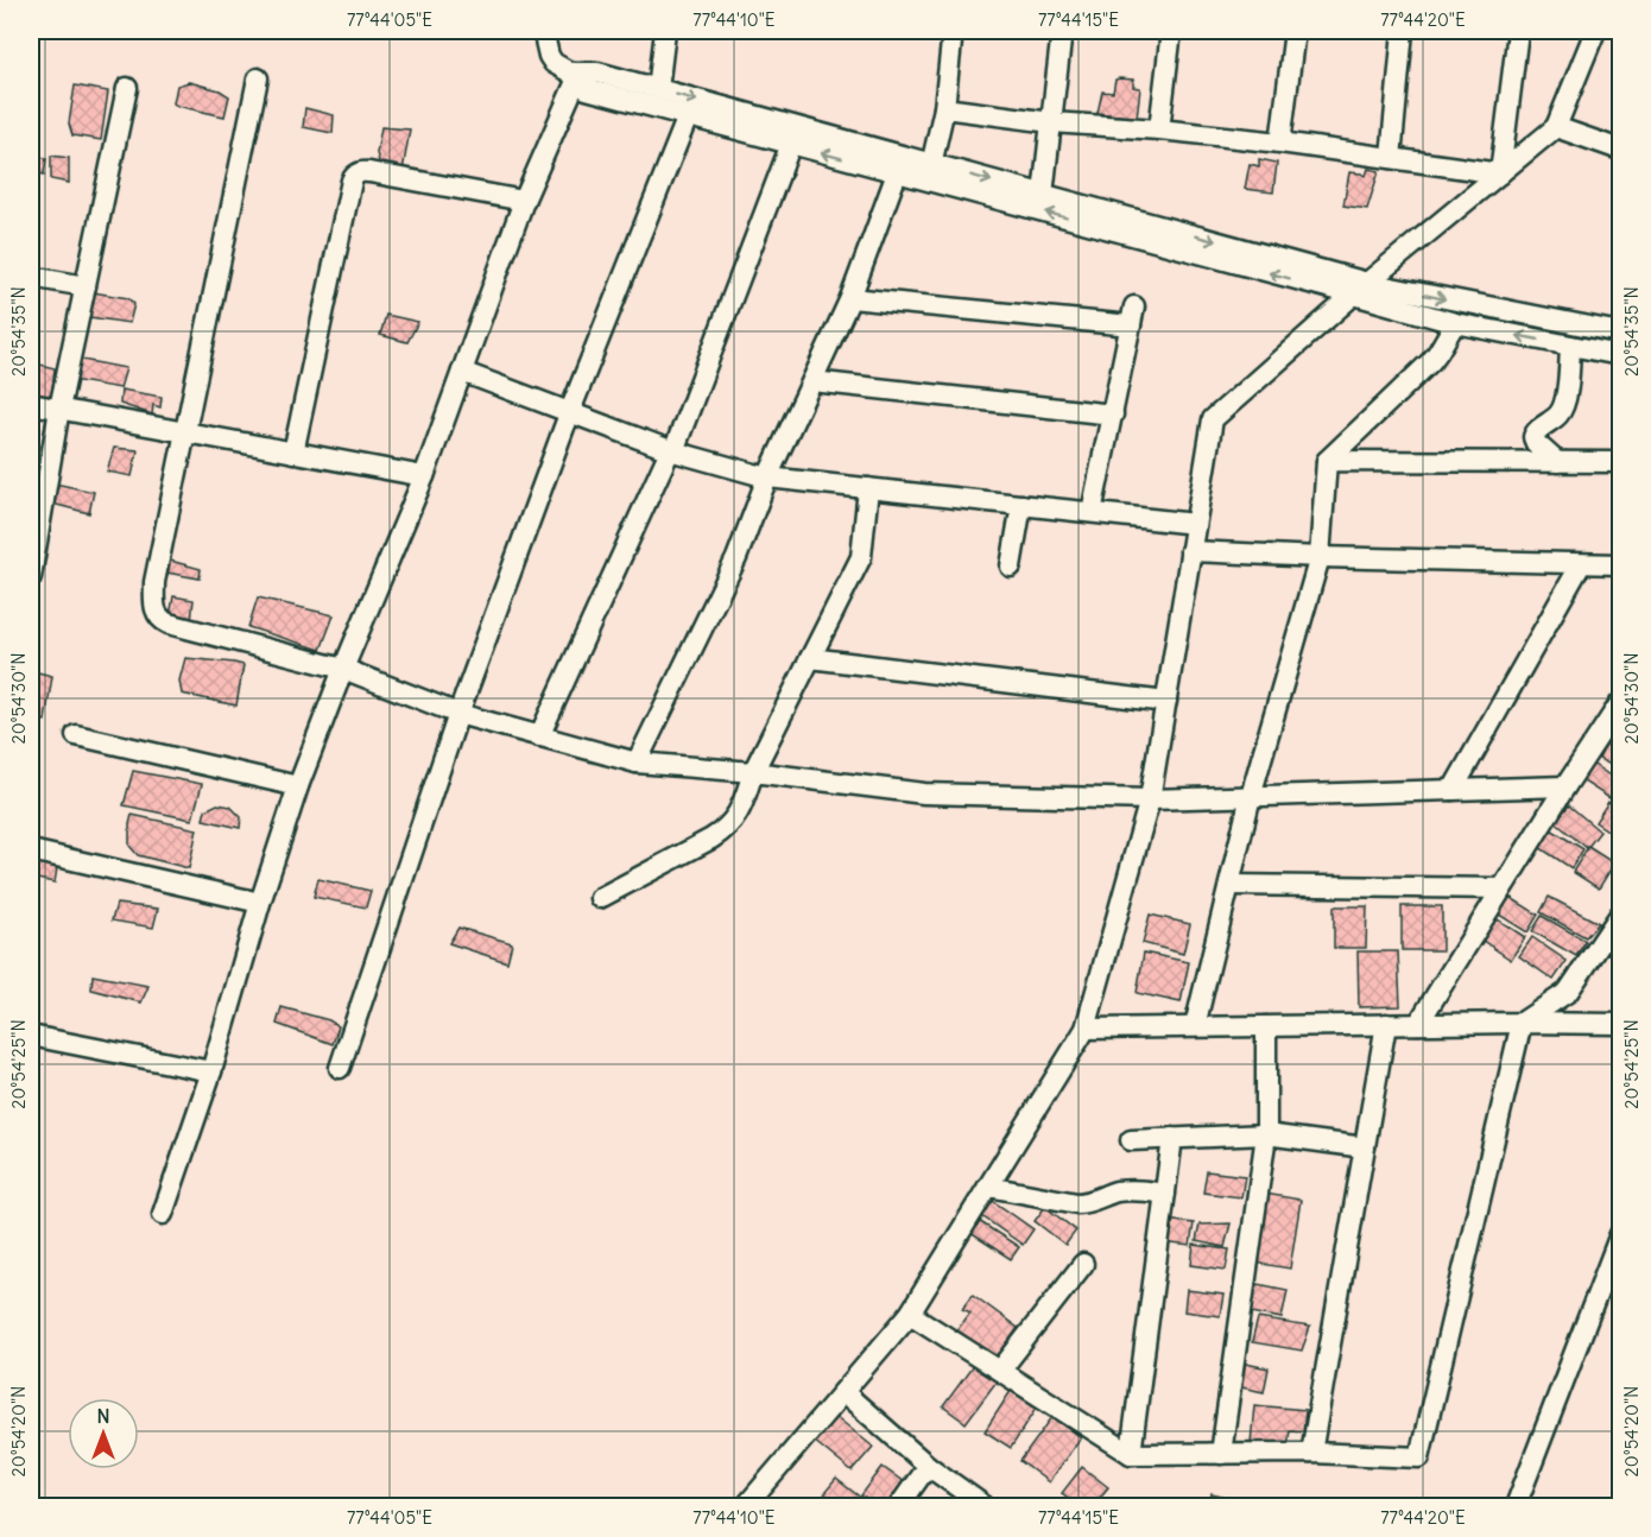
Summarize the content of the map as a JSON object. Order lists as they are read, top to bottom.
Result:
{
  "north": "top",
  "coordinates": [
    "77°44'05\"E",
    "77°44'10\"E",
    "77°44'15\"E",
    "77°44'20\"E",
    "20°54'35\"N",
    "20°54'30\"N",
    "20°54'25\"N",
    "20°54'20\"N"
  ]
}
